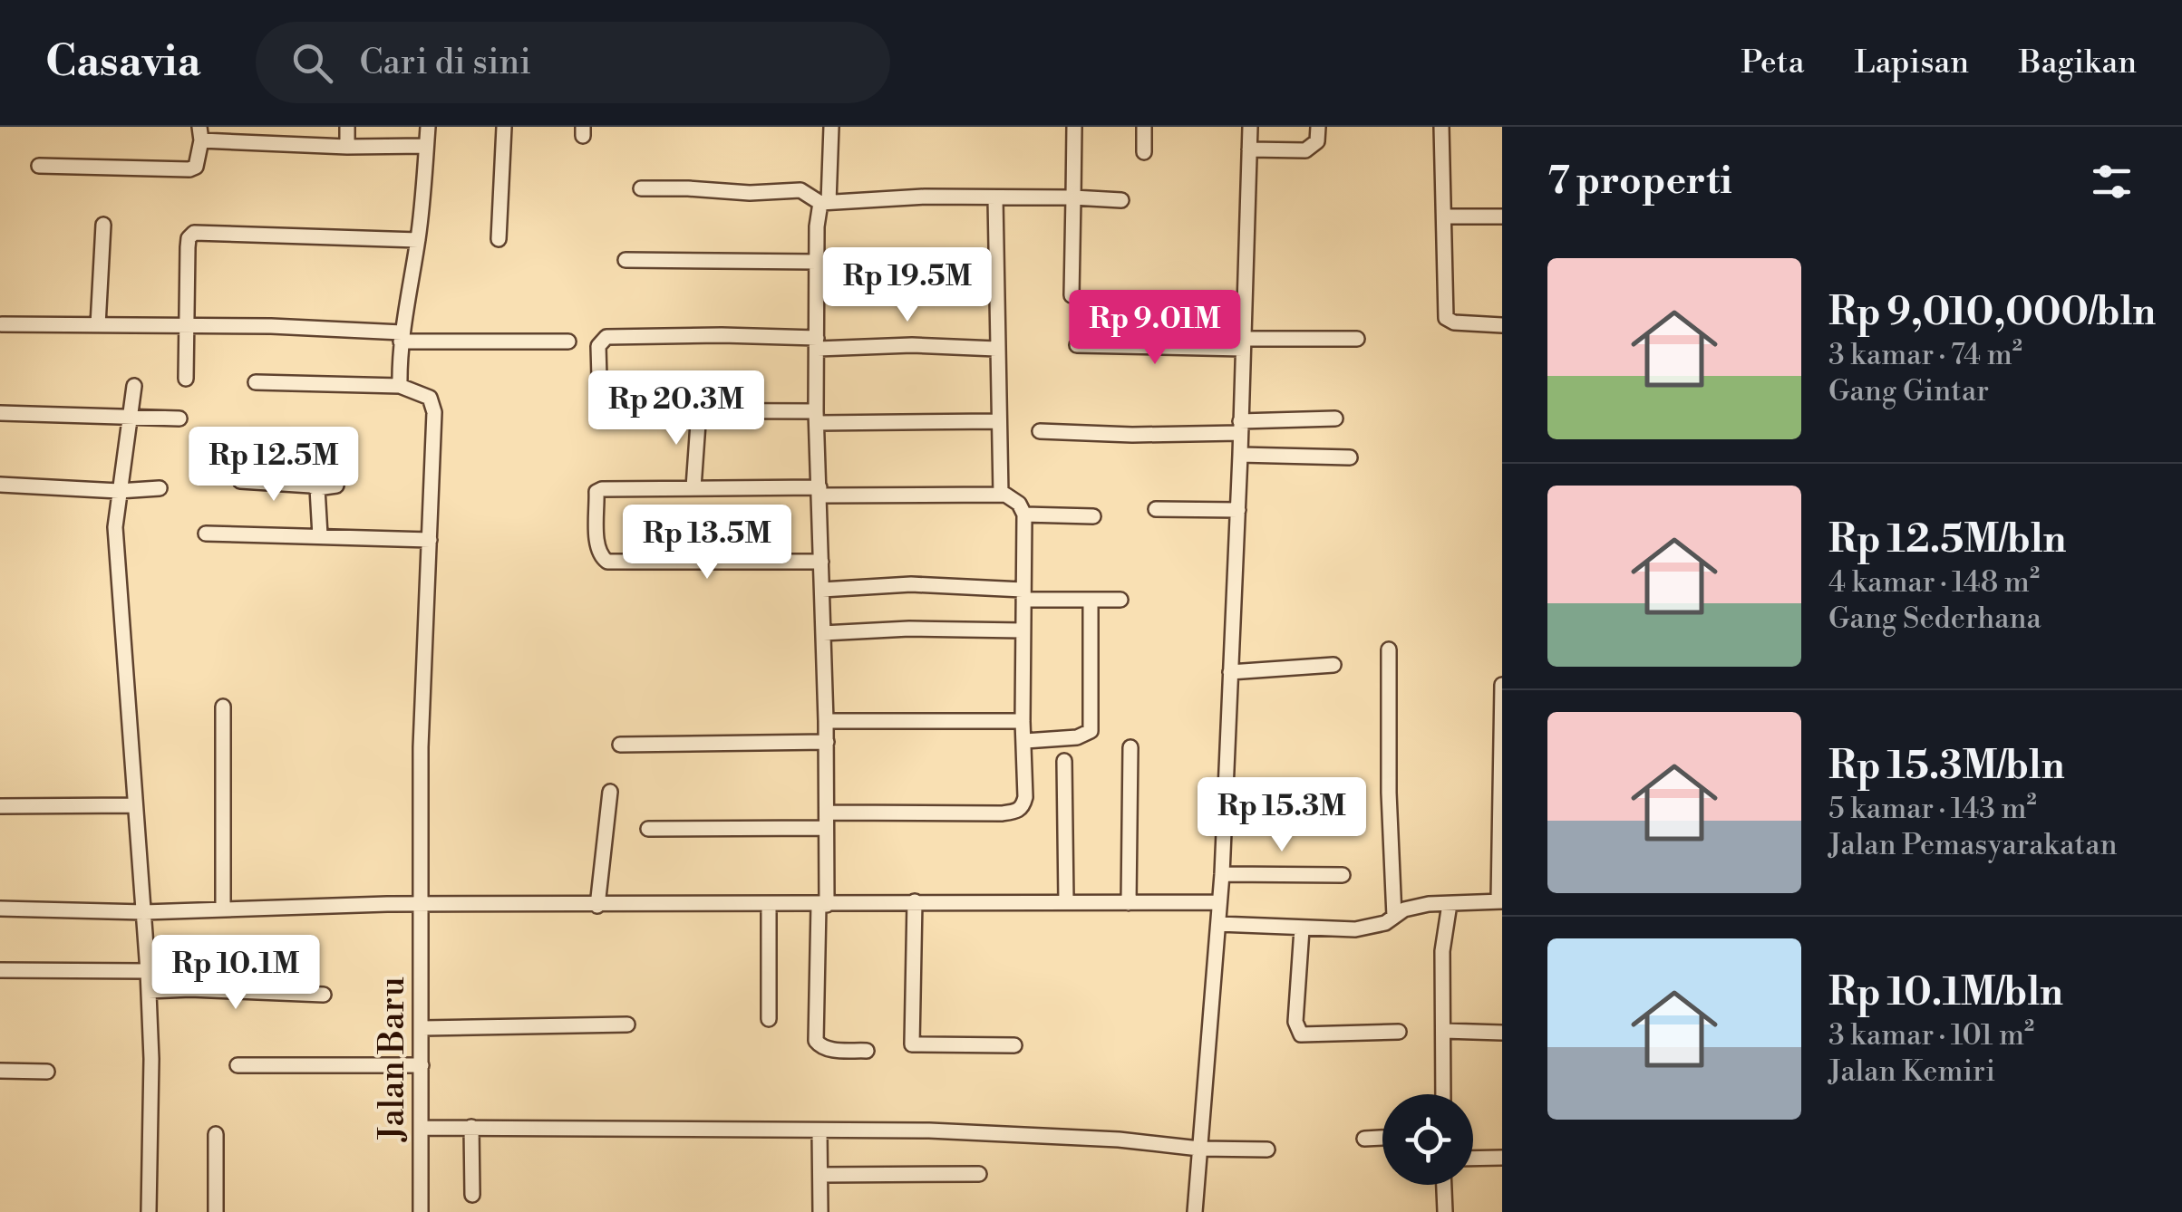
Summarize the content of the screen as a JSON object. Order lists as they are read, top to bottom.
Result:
{
  "streets": {
    "street": ["Jalan Baru"]
  },
  "page": {
    "header": "Casavia",
    "search": "Cari di sini",
    "nav": ["Peta", "Lapisan", "Bagikan"],
    "heading": "7 properti",
    "list": [
      {
        "name": "Rp 9,010,000/bln",
        "note": "3 kamar · 74 m² · Gang Gintar"
      },
      {
        "name": "Rp 12.5M/bln",
        "note": "4 kamar · 148 m² · Gang Sederhana"
      },
      {
        "name": "Rp 15.3M/bln",
        "note": "5 kamar · 143 m² · Jalan Pemasyarakatan"
      },
      {
        "name": "Rp 10.1M/bln",
        "note": "3 kamar · 101 m² · Jalan Kemiri"
      }
    ],
    "price": [
      "Rp 19.5M",
      "Rp 9.01M",
      "Rp 20.3M",
      "Rp 12.5M",
      "Rp 13.5M",
      "Rp 15.3M",
      "Rp 10.1M"
    ]
  }
}
